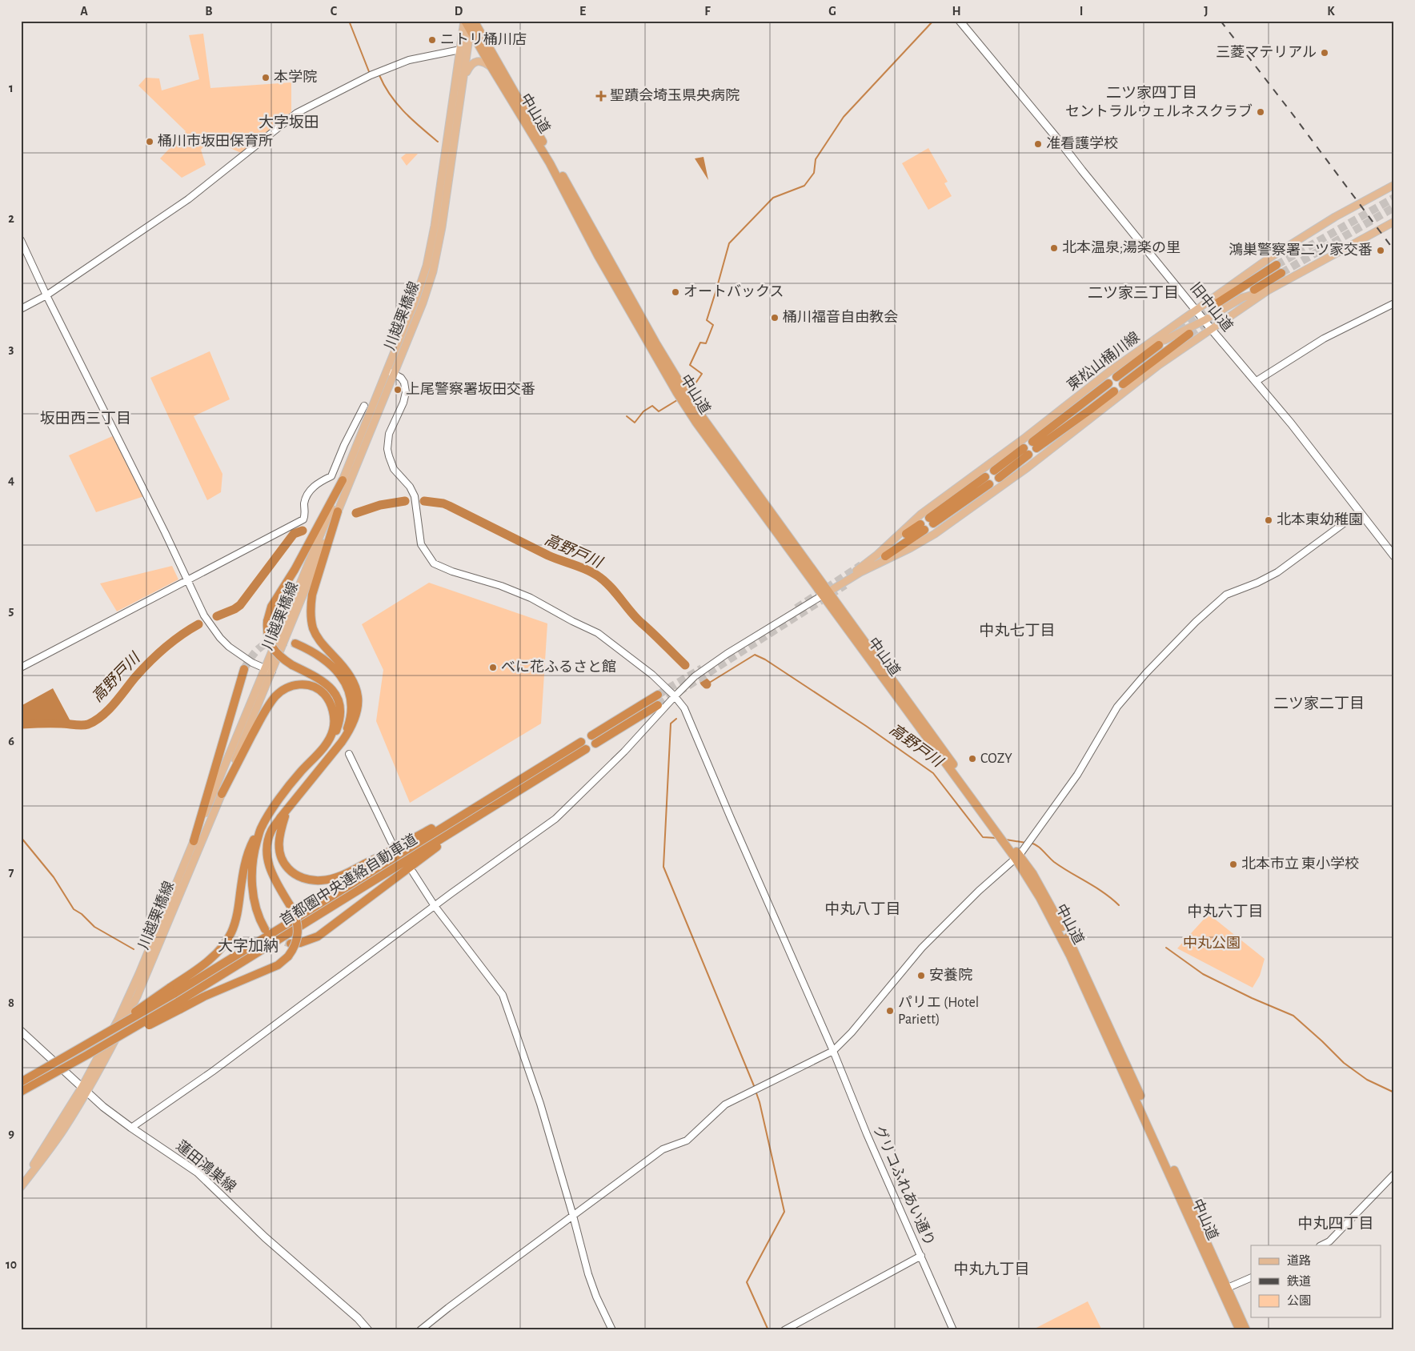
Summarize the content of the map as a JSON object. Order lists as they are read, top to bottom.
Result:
{
  "streets": {
    "highway": ["中山道", "首都圏中央連絡自動車道"],
    "main road": [
      "旧中山道",
      "川越栗橋線",
      "東松山桶川線",
      "蓮田鴻巣線"
    ],
    "street": ["グリコふれあい通り"]
  },
  "crossings": [
    ["中山道", "川越栗橋線"],
    ["中山道", "東松山桶川線"],
    ["旧中山道", "東松山桶川線"],
    ["川越栗橋線", "蓮田鴻巣線"],
    ["川越栗橋線", "グリコふれあい通り"]
  ],
  "districts": [
    "二ツ家四丁目",
    "大字坂田",
    "二ツ家三丁目",
    "坂田西三丁目",
    "中丸七丁目",
    "二ツ家二丁目",
    "中丸八丁目",
    "中丸六丁目",
    "大字加納",
    "中丸四丁目",
    "中丸九丁目"
  ],
  "water": ["高野戸川"],
  "parks": ["中丸公園"],
  "places": {
    "other": [
      "ニトリ桶川店",
      "三菱マテリアル",
      "本学院",
      "セントラルウェルネスクラブ",
      "桶川市坂田保育所",
      "准看護学校",
      "北本温泉;湯楽の里",
      "鴻巣警察署二ツ家交番",
      "オートバックス",
      "桶川福音自由教会",
      "上尾警察署坂田交番",
      "北本東幼稚園",
      "べに花ふるさと館",
      "COZY",
      "北本市立 東小学校",
      "安養院",
      "パリエ (Hotel Pariett)"
    ],
    "health": ["聖蹟会埼玉県央病院"]
  },
  "legend": ["道路", "鉄道", "公園"],
  "grid": {
    "columns": [
      "A",
      "B",
      "C",
      "D",
      "E",
      "F",
      "G",
      "H",
      "I",
      "J",
      "K"
    ],
    "rows": [
      "1",
      "2",
      "3",
      "4",
      "5",
      "6",
      "7",
      "8",
      "9",
      "10"
    ]
  }
}
